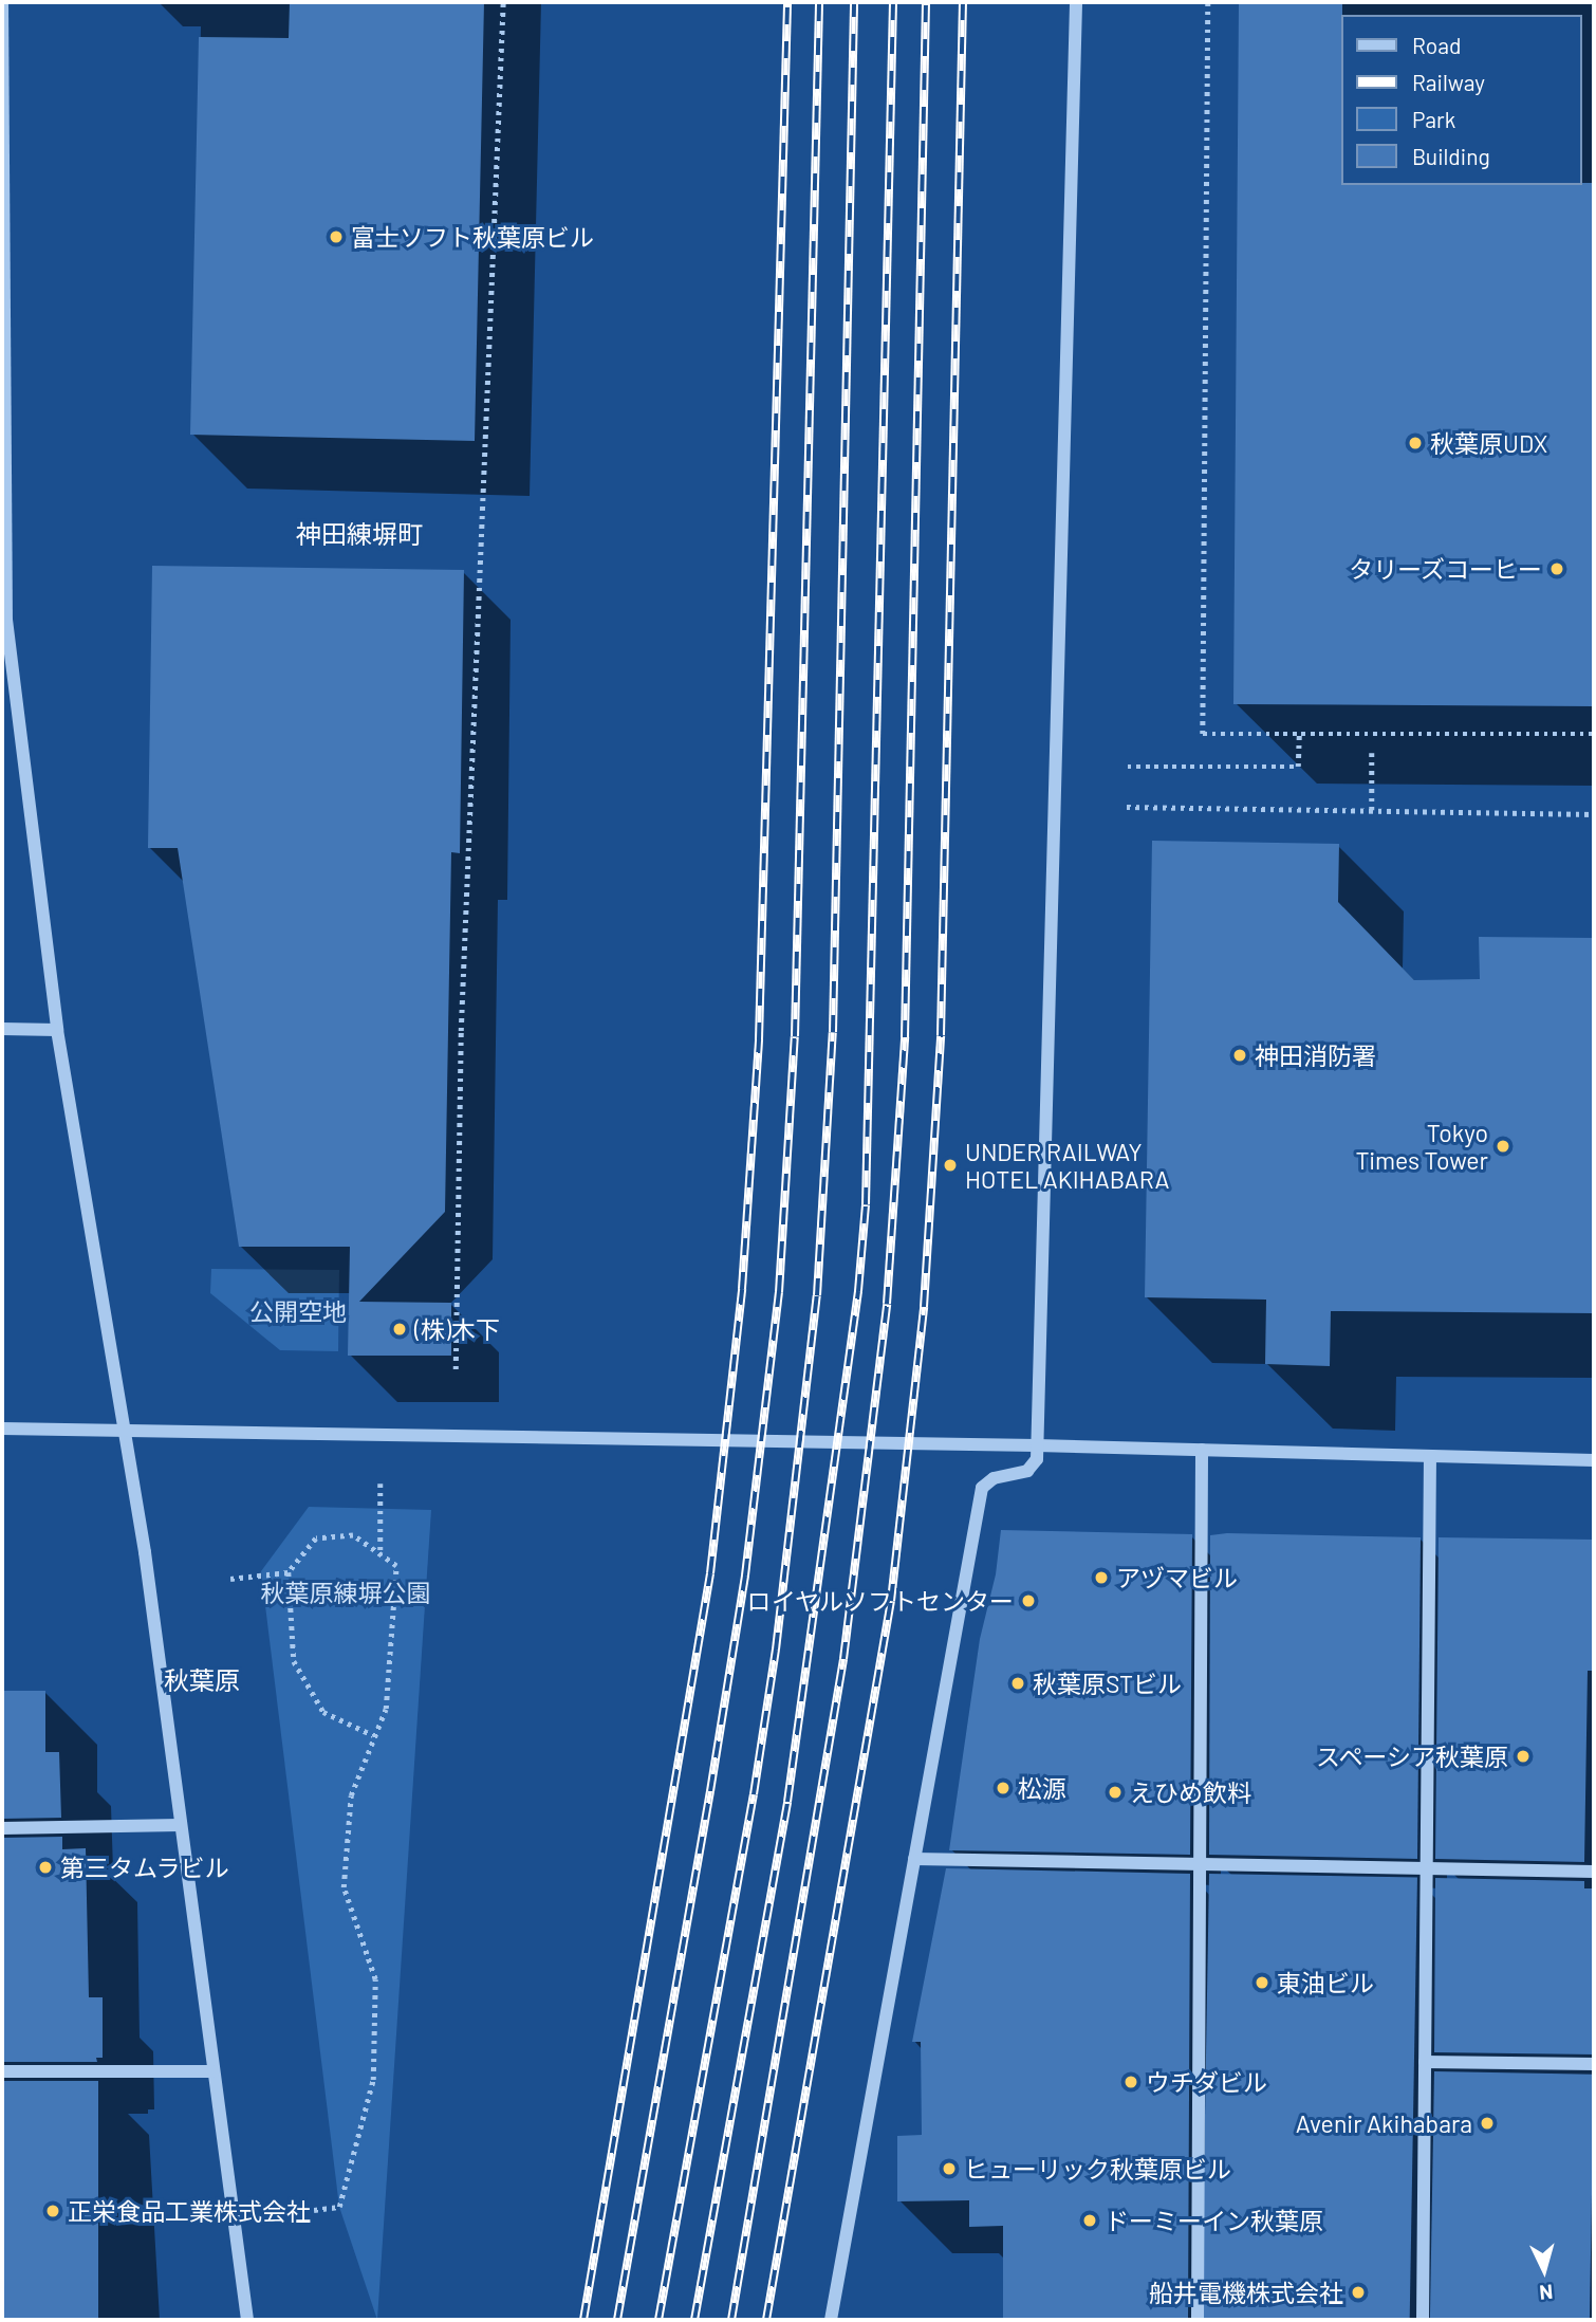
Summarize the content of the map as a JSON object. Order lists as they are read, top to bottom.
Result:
{
  "districts": ["神田練塀町", "秋葉原"],
  "parks": ["公開空地", "秋葉原練塀公園"],
  "places": [
    "富士ソフト秋葉原ビル",
    "秋葉原UDX",
    "タリーズコーヒー",
    "神田消防署",
    "Tokyo Times Tower",
    "UNDER RAILWAY HOTEL AKIHABARA",
    "(株)木下",
    "アヅマビル",
    "ロイヤルソフトセンター",
    "秋葉原STビル",
    "スペーシア秋葉原",
    "松源",
    "えひめ飲料",
    "第三タムラビル",
    "東油ビル",
    "ウチダビル",
    "Avenir Akihabara",
    "ヒューリック秋葉原ビル",
    "正栄食品工業株式会社",
    "ドーミーイン秋葉原",
    "船井電機株式会社"
  ],
  "legend": [
    "Road",
    "Railway",
    "Park",
    "Building"
  ],
  "north": "bottom"
}
